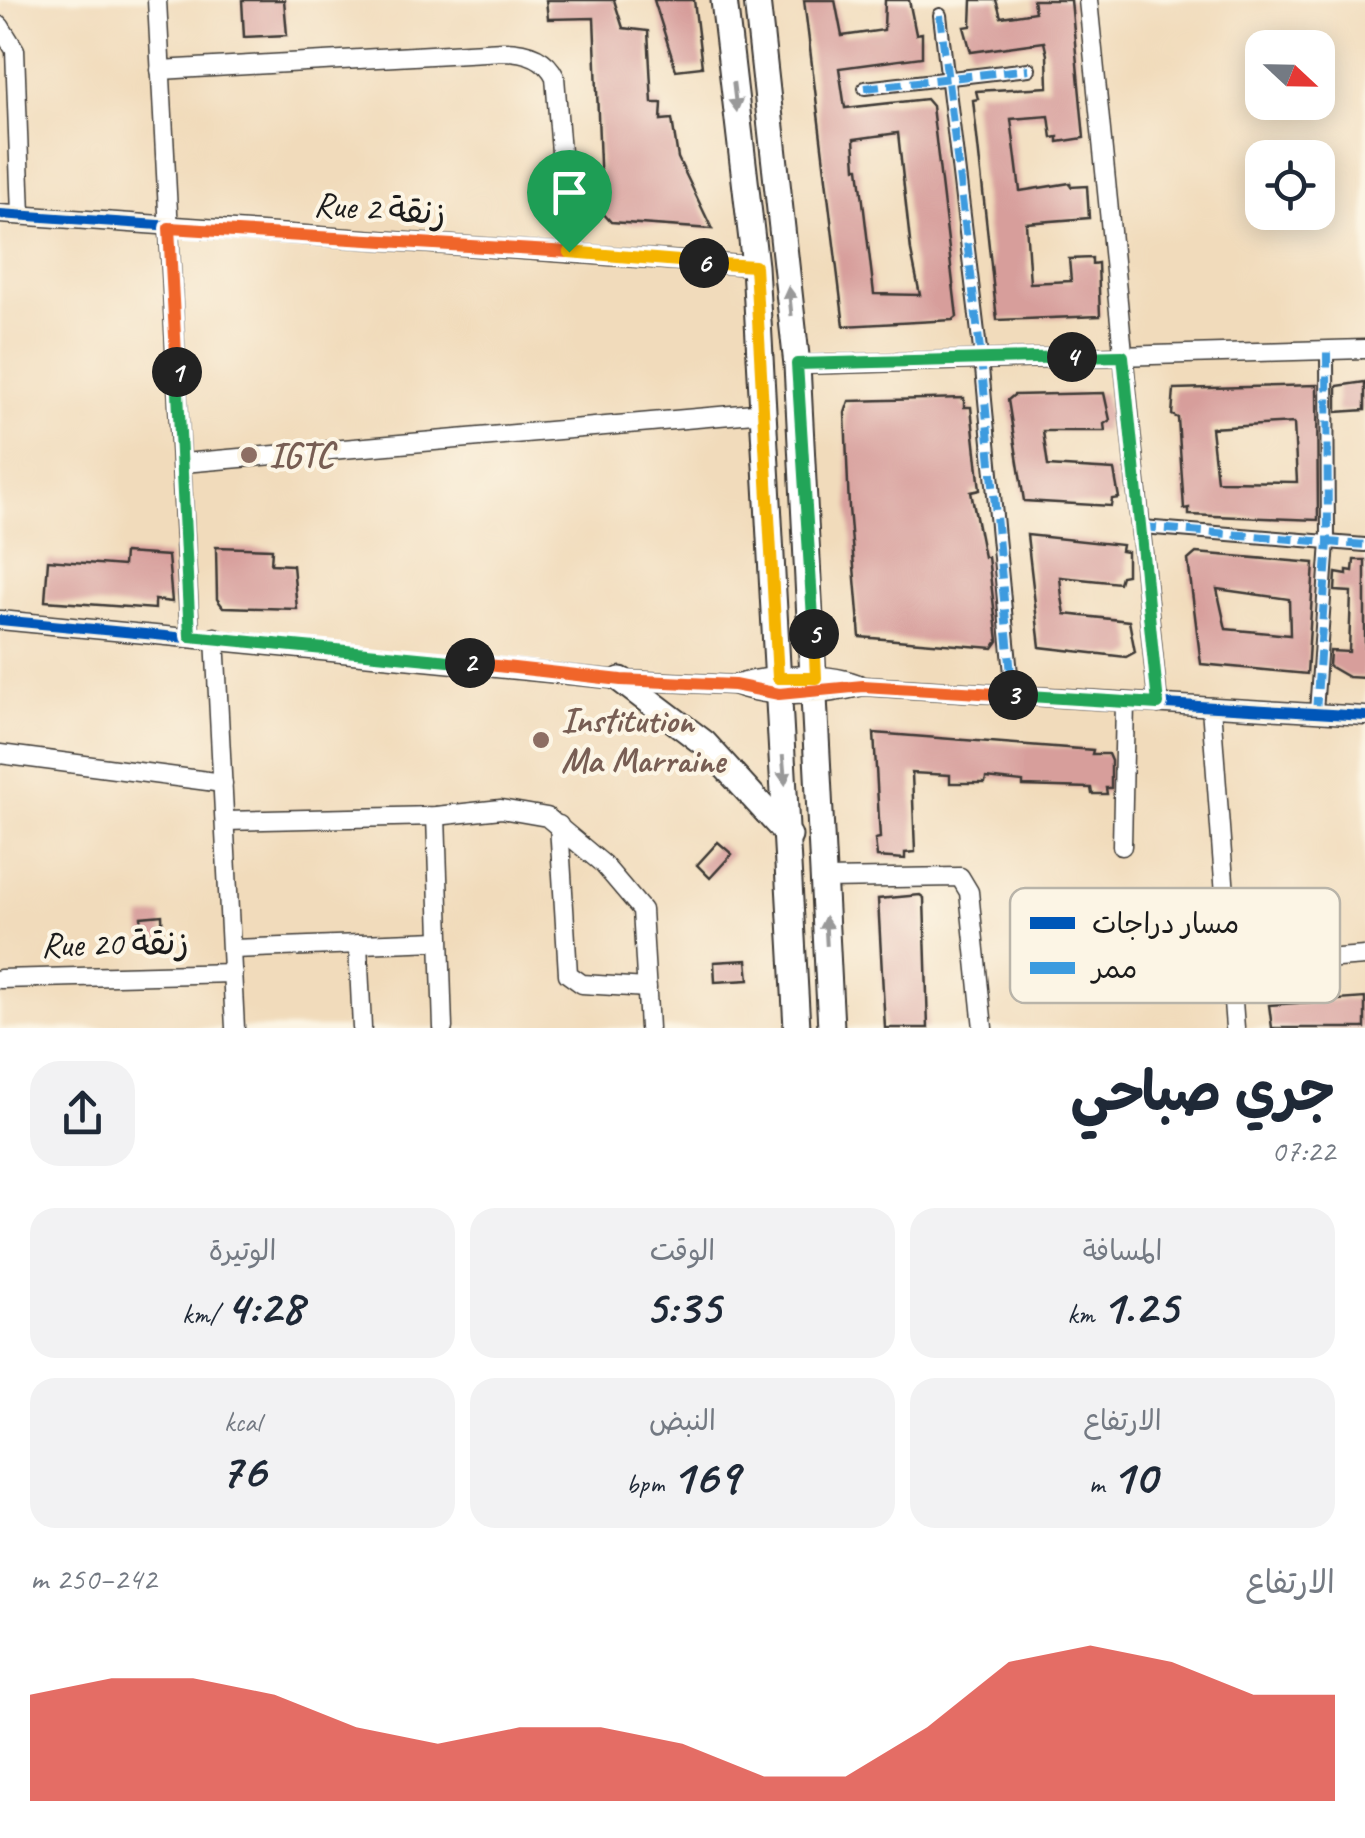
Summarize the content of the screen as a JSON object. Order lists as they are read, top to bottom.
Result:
{
  "streets": {
    "street": ["Rue 2 زنقة", "Rue 20 زنقة"]
  },
  "places": ["IGTC", "Institution Ma Marraine"],
  "legend": ["مسار دراجات", "ممر"],
  "north": "right",
  "page": {
    "pins": [
      "6",
      "4",
      "1",
      "5",
      "2",
      "3"
    ],
    "heading": ["جري صباحي", "07:22"],
    "stats": [
      ["المسافة", "1.25 km"],
      ["الوقت", "5:35"],
      ["الوتيرة", "4:28 /km"],
      ["الارتفاع", "10 m"],
      ["النبض", "169 bpm"],
      ["kcal", "76"]
    ],
    "chart": ["الارتفاع", "242–250 m"]
  }
}
